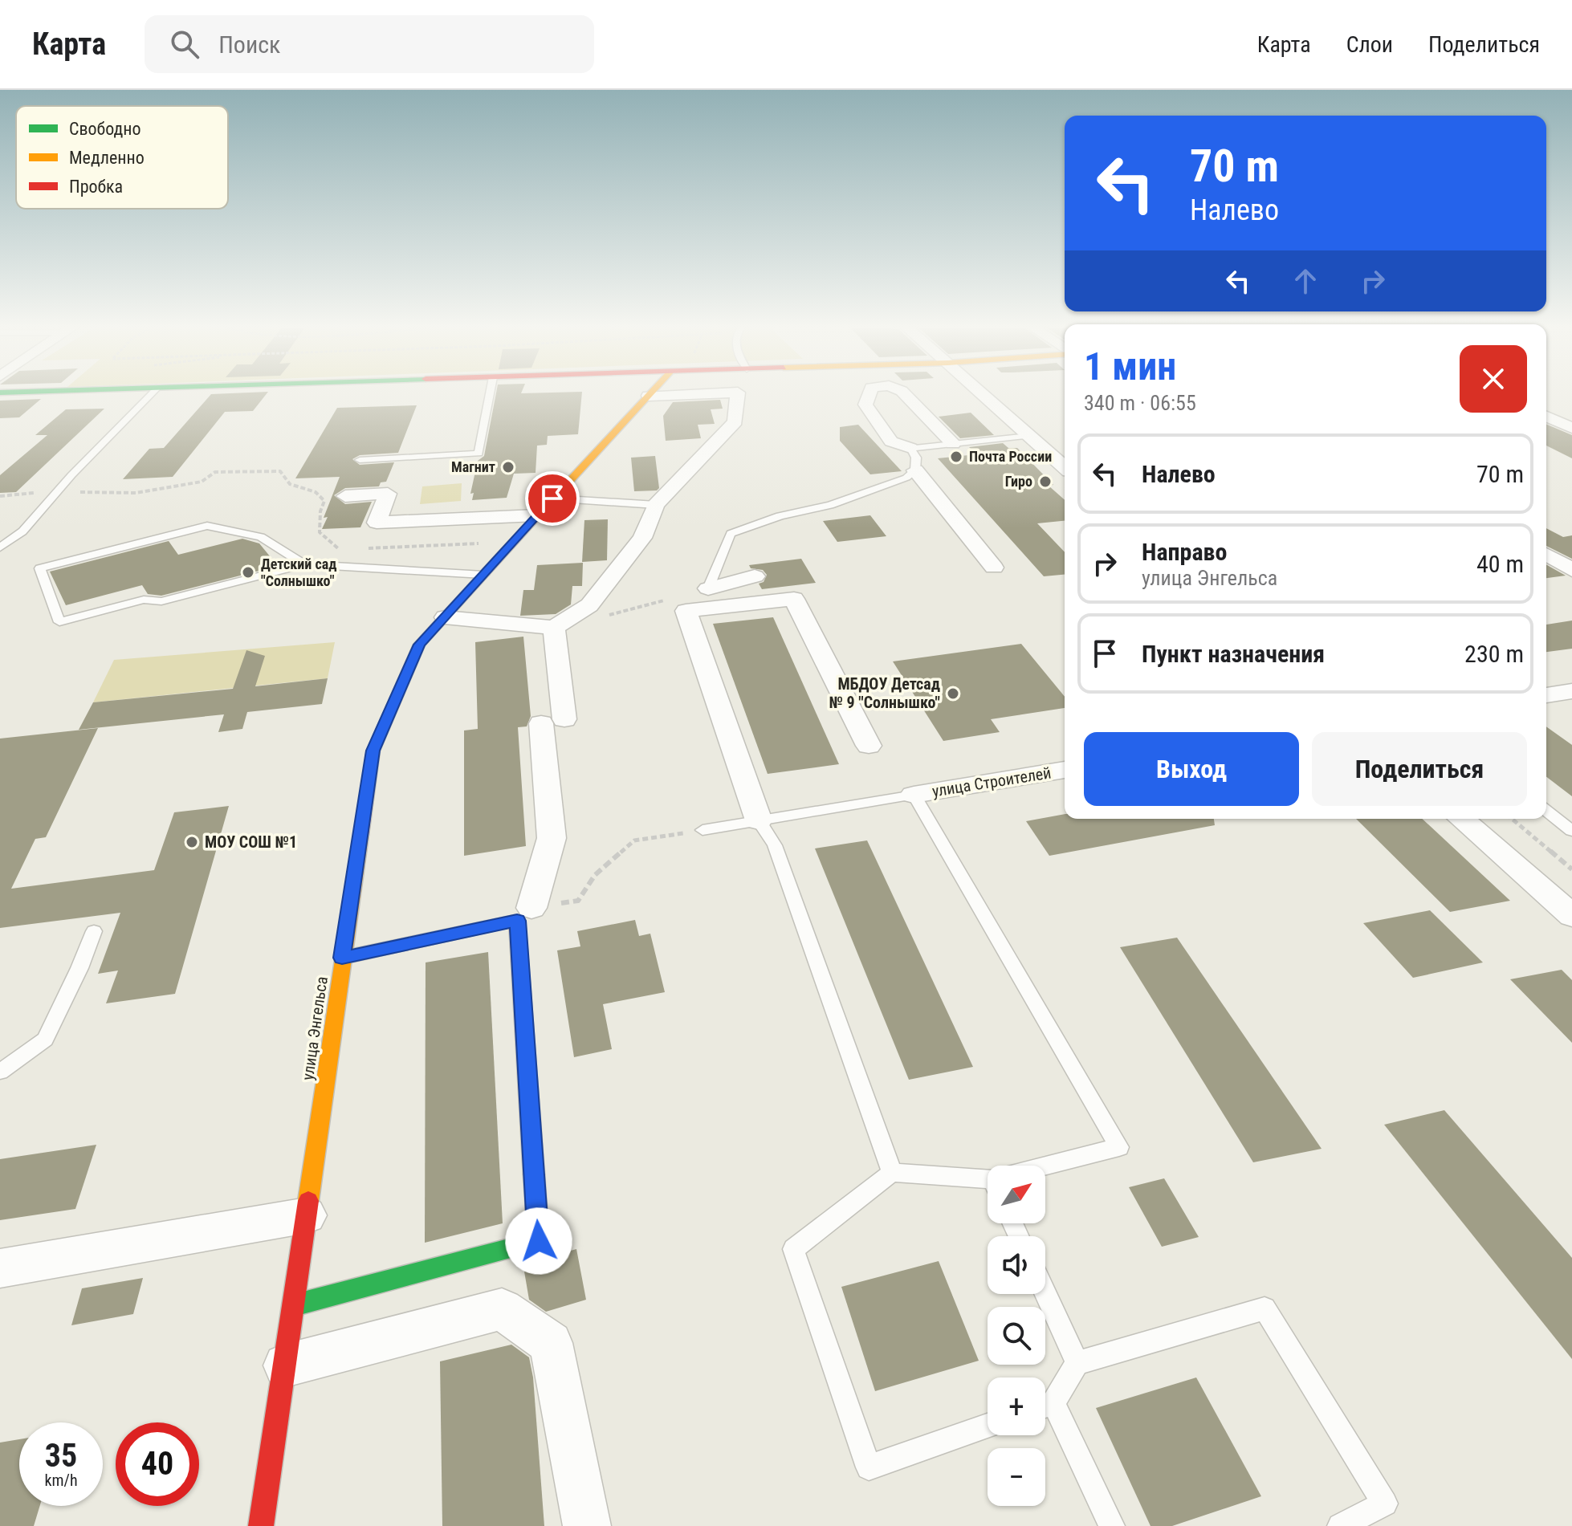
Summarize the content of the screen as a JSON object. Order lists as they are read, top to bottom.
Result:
{
  "streets": {
    "street": ["улица Строителей", "улица Энгельса"]
  },
  "places": [
    "Почта России",
    "Магнит",
    "Гиро",
    "Детский сад \"Солнышко\"",
    "МБДОУ Детсад № 9 \"Солнышко\"",
    "МОУ СОШ №1"
  ],
  "legend": ["Свободно", "Медленно", "Пробка"],
  "north": "top right",
  "page": {
    "header": "Карта",
    "search": "Поиск",
    "nav": ["Карта", "Слои", "Поделиться"],
    "turn": ["70 m", "Налево"],
    "heading": ["1 мин", "340 m · 06:55"],
    "list": [
      {
        "name": "Налево",
        "value": "70 m"
      },
      {
        "name": "Направо",
        "note": "улица Энгельса",
        "value": "40 m"
      },
      {
        "name": "Пункт назначения",
        "value": "230 m"
      }
    ],
    "buttons": ["Выход", "Поделиться"],
    "map_buttons": ["+", "−"],
    "speed": "35 km/h",
    "limit": "40"
  }
}
